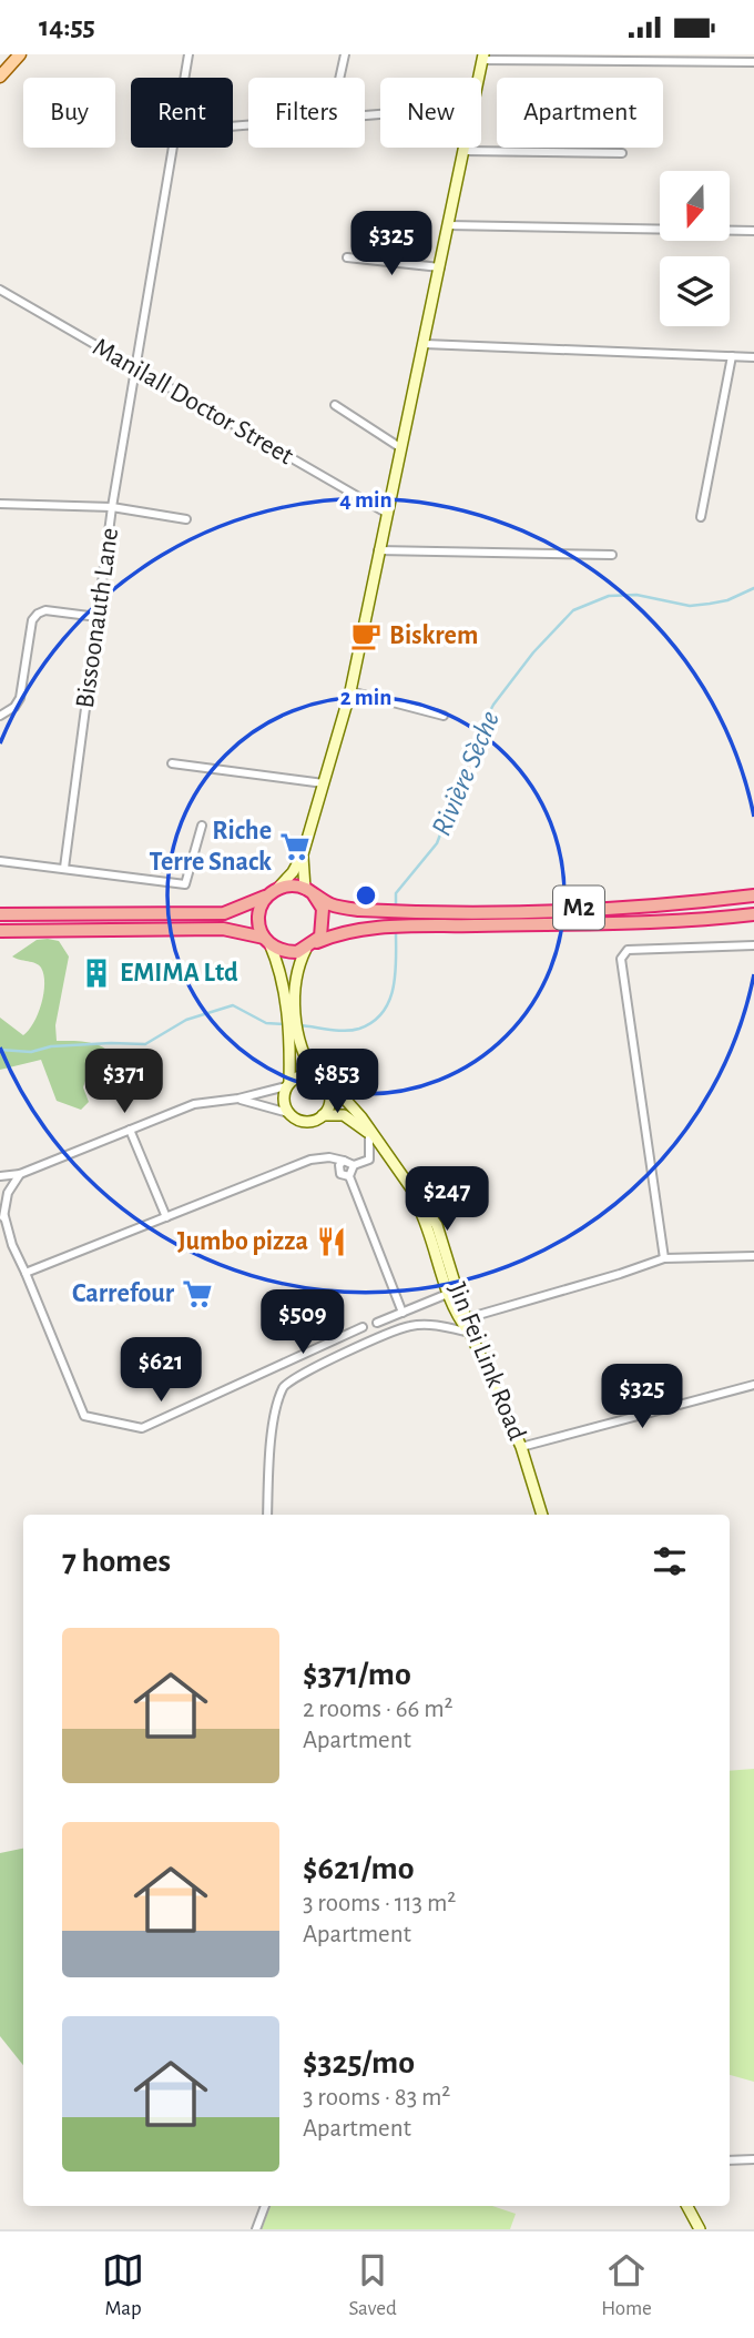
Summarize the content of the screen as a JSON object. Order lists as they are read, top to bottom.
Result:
{
  "streets": {
    "highway": ["M2"],
    "main road": ["Jin Fei Link Road"],
    "street": ["Manilall Doctor Street", "Bissoonauth Lane"]
  },
  "crossings": [
    ["Manilall Doctor Street", "Bissoonauth Lane"]
  ],
  "water": ["Rivière Sèche"],
  "places": {
    "cafe": ["Biskrem"],
    "supermarket": ["Riche Terre Snack", "Carrefour"],
    "building": ["EMIMA Ltd"],
    "restaurant": ["Jumbo pizza"]
  },
  "north": "bottom",
  "page": {
    "status": "14:55",
    "chip": [
      "Buy",
      "Rent",
      "Filters",
      "New",
      "Apartment"
    ],
    "price": [
      "$325",
      "$371",
      "$853",
      "$247",
      "$509",
      "$621",
      "$325"
    ],
    "heading": "7 homes",
    "list": [
      {
        "name": "$371/mo",
        "note": "2 rooms · 66 m² · Apartment"
      },
      {
        "name": "$621/mo",
        "note": "3 rooms · 113 m² · Apartment"
      },
      {
        "name": "$325/mo",
        "note": "3 rooms · 83 m² · Apartment"
      }
    ],
    "tabs": ["Map", "Saved", "Home"]
  },
  "rings": ["4 min", "2 min"]
}
